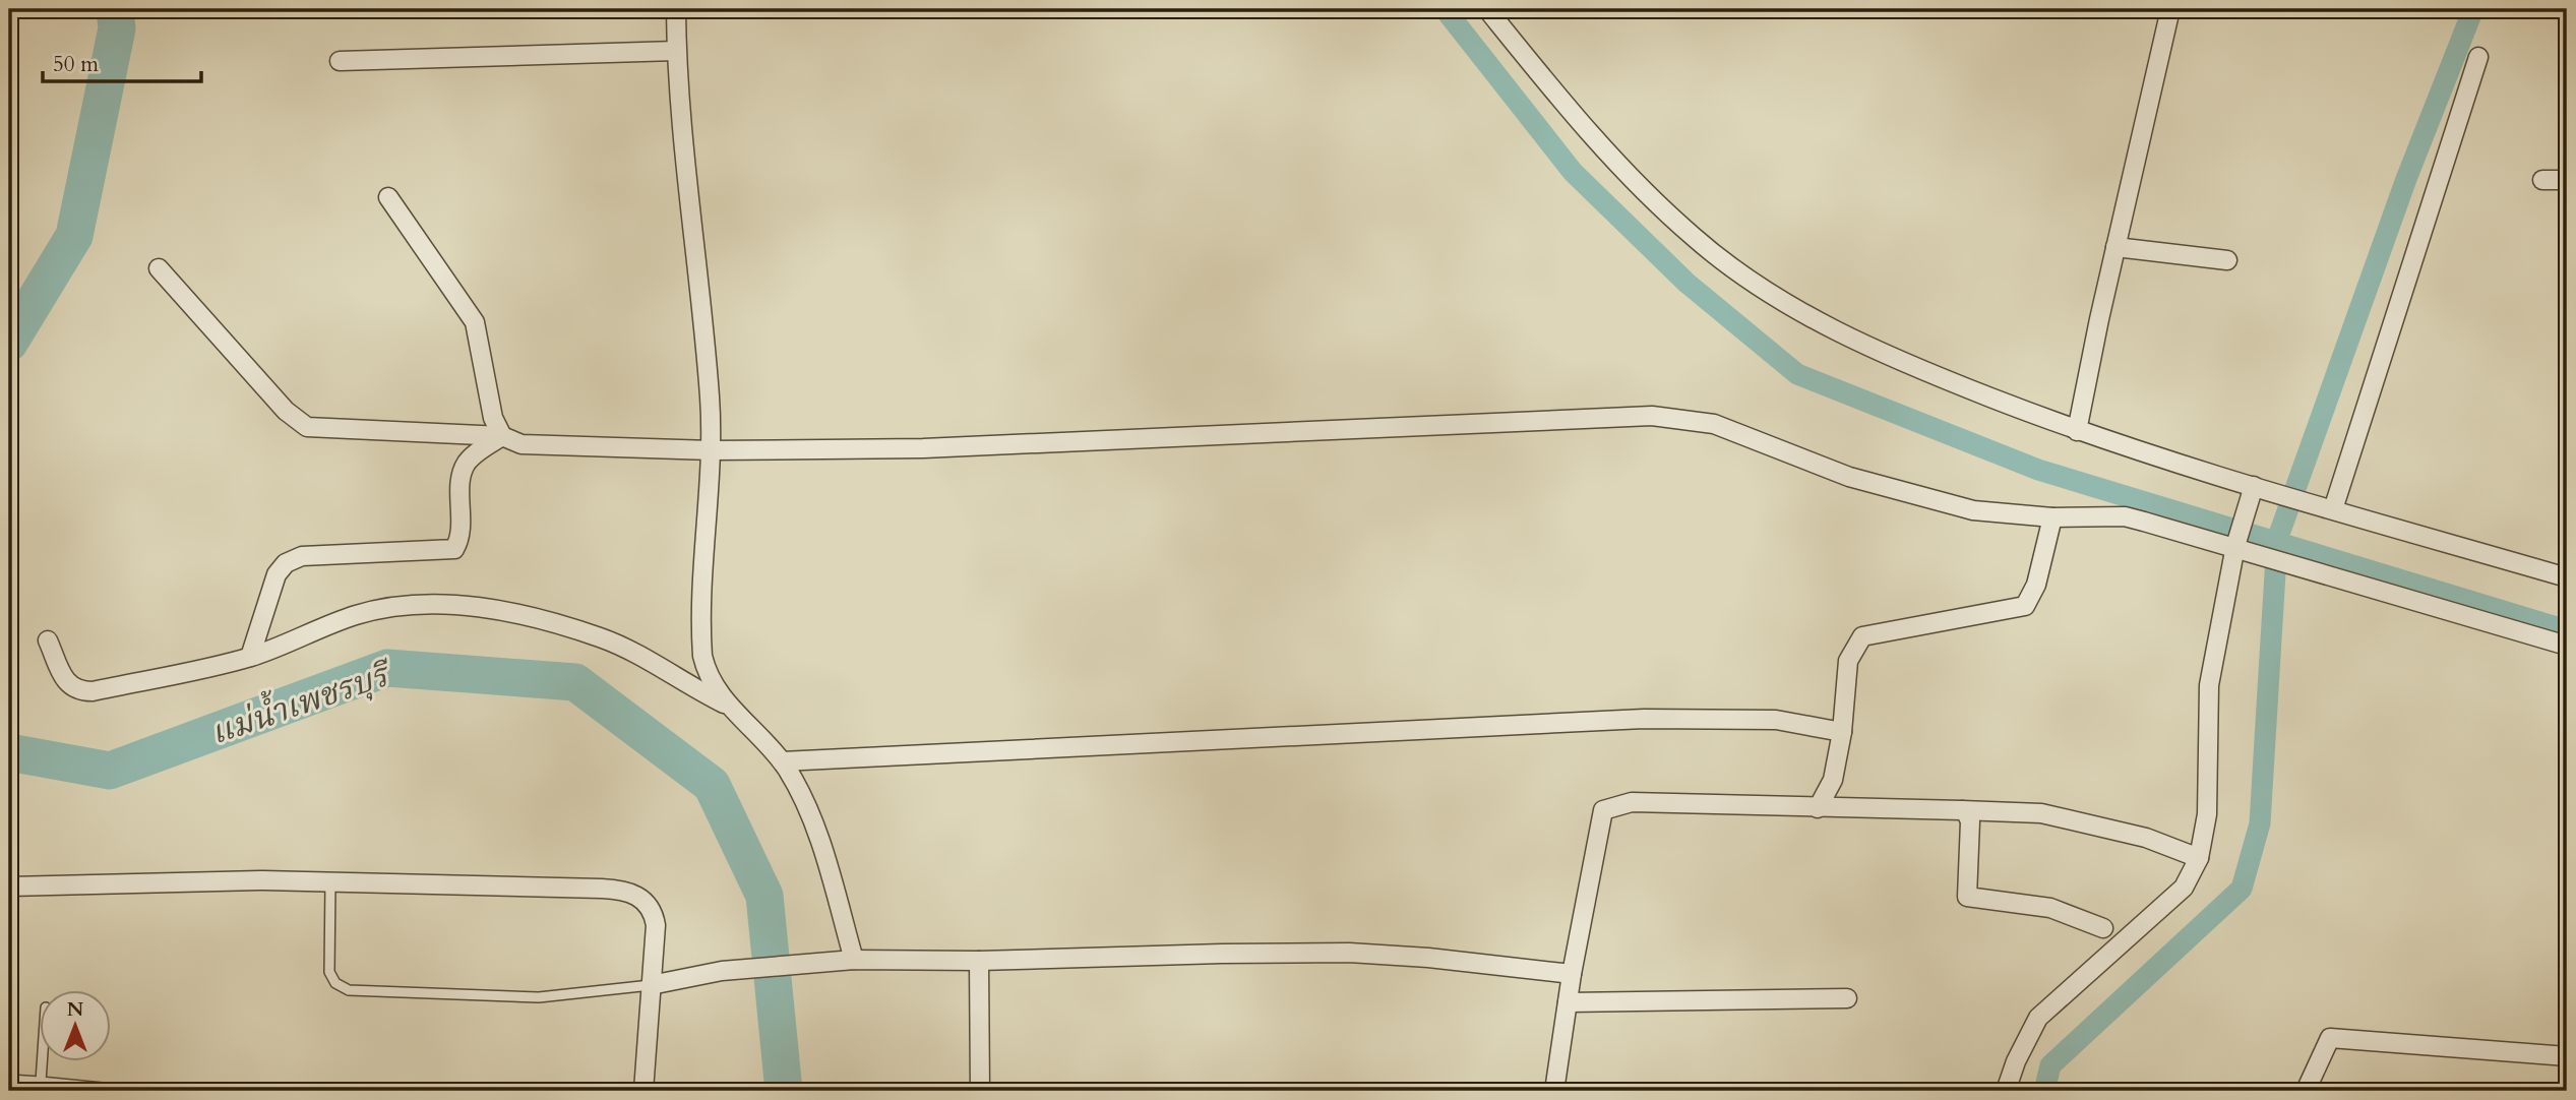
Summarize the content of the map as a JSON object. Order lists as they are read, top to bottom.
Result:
{
  "water": ["แม่น้ำเพชรบุรี"],
  "scale_bar": "50 m",
  "north": "top"
}
